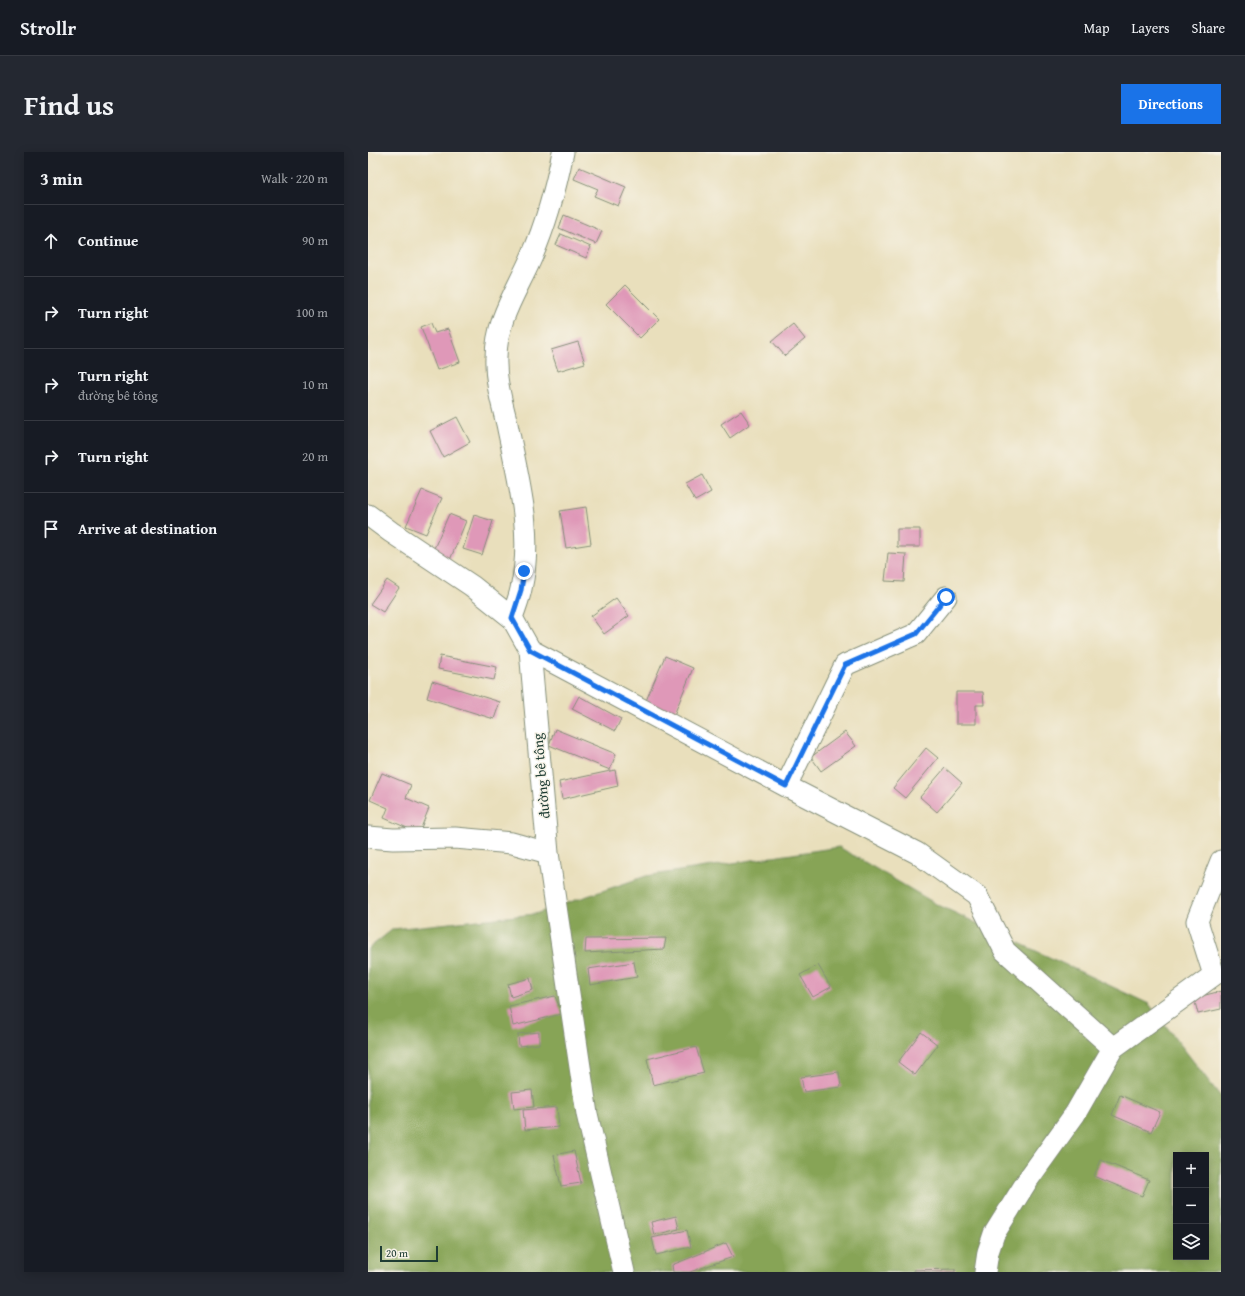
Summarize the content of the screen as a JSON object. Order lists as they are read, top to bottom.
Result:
{
  "streets": {
    "street": ["đường bê tông"]
  },
  "scale_bar": "20 m",
  "page": {
    "header": "Strollr",
    "nav": ["Map", "Layers", "Share"],
    "title": "Find us",
    "buttons": "Directions",
    "heading": ["3 min", "Walk · 220 m"],
    "list": [
      ["Continue", "90 m"],
      ["Turn right", "100 m"],
      ["Turn right", "đường bê tông", "10 m"],
      ["Turn right", "20 m"],
      "Arrive at destination"
    ],
    "map_buttons": ["+", "−"],
    "scale": "20 m"
  }
}
